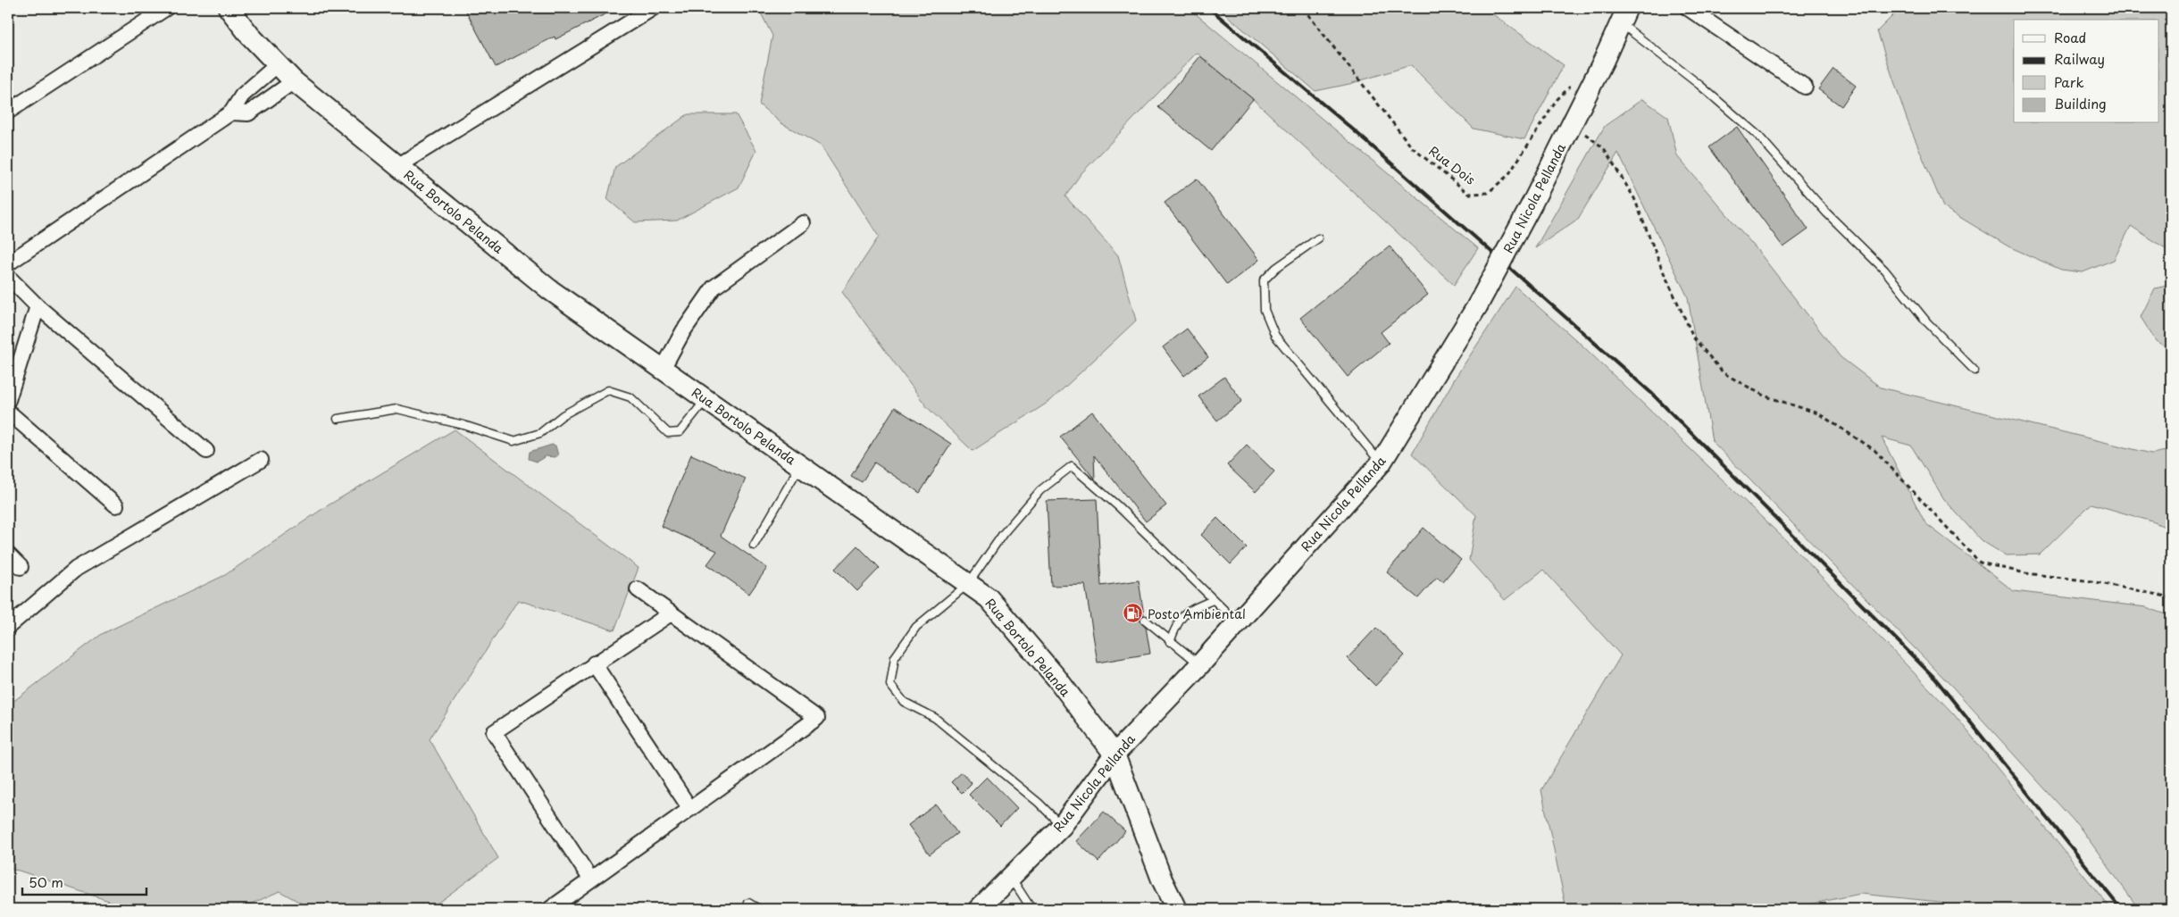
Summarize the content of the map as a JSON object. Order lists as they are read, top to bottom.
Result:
{
  "streets": {
    "street": ["Rua Nicola Pellanda", "Rua Bortolo Pelanda"],
    "path": ["Rua Dois"]
  },
  "crossings": [
    ["Rua Nicola Pellanda", "Rua Bortolo Pelanda"]
  ],
  "places": {
    "fuel station": ["Posto Ambiental"]
  },
  "legend": [
    "Road",
    "Railway",
    "Park",
    "Building"
  ],
  "scale_bar": "50 m"
}
